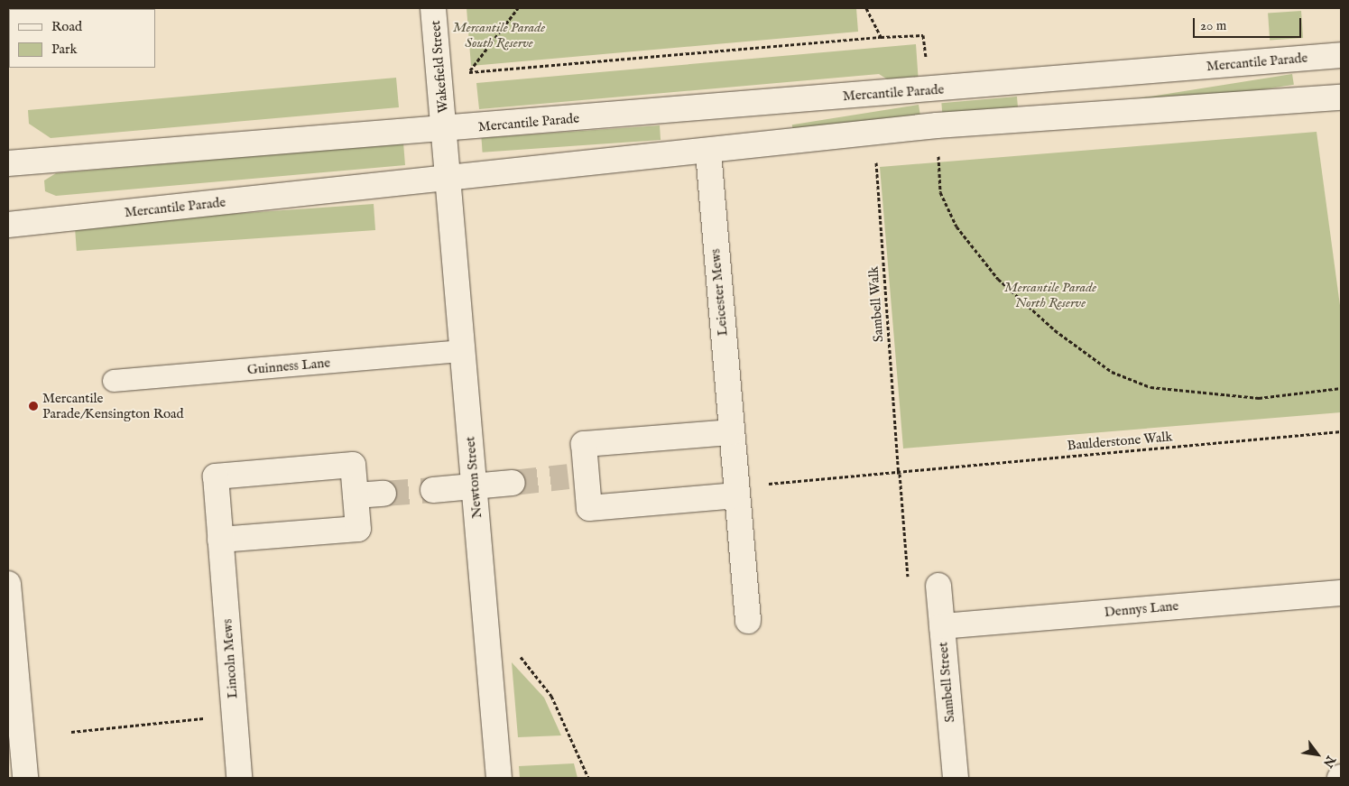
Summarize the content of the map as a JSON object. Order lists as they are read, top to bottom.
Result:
{
  "streets": {
    "street": [
      "Mercantile Parade",
      "Wakefield Street",
      "Leicester Mews",
      "Newton Street",
      "Dennys Lane",
      "Lincoln Mews",
      "Sambell Street"
    ],
    "lane": ["Guinness Lane"],
    "path": ["Sambell Walk", "Baulderstone Walk"]
  },
  "crossings": [
    ["Mercantile Parade", "Wakefield Street"],
    ["Mercantile Parade", "Leicester Mews"],
    ["Mercantile Parade", "Sambell Walk"],
    ["Mercantile Parade", "Newton Street"],
    ["Sambell Walk", "Baulderstone Walk"],
    ["Guinness Lane", "Newton Street"],
    ["Dennys Lane", "Sambell Street"]
  ],
  "parks": ["Mercantile Parade South Reserve", "Mercantile Parade North Reserve"],
  "places": ["Mercantile Parade/Kensington Road"],
  "legend": ["Road", "Park"],
  "scale_bar": "20 m",
  "north": "bottom right"
}
